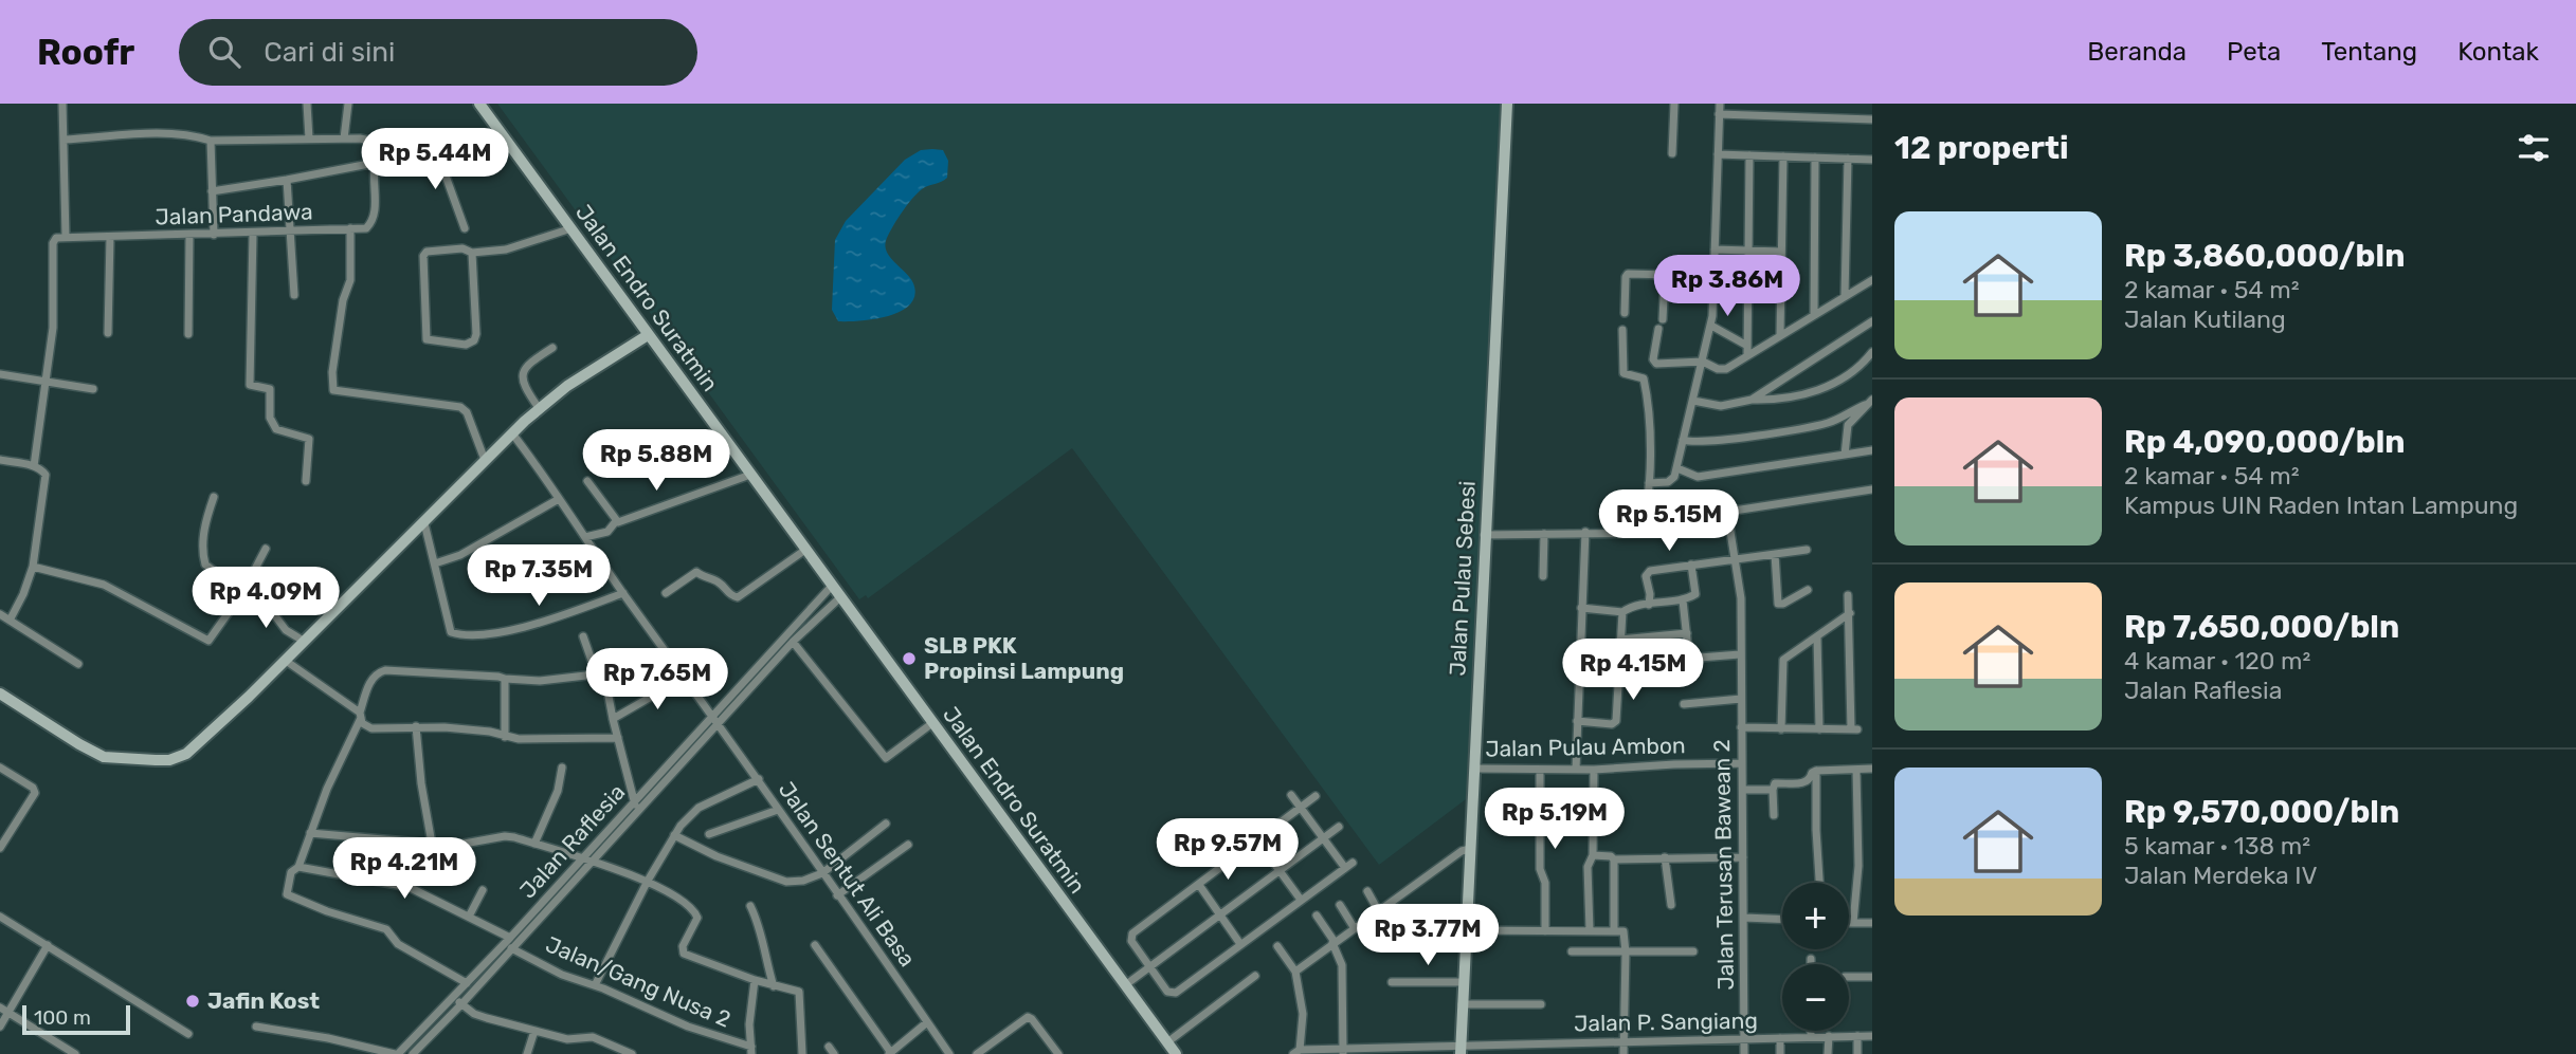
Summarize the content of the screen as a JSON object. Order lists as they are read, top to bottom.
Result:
{
  "streets": {
    "street": [
      "Jalan Pandawa",
      "Jalan Endro Suratmin",
      "Jalan Pulau Sebesi",
      "Jalan Pulau Ambon",
      "Jalan Raflesia",
      "Jalan Terusan Bawean 2",
      "Jalan Sentut Ali Basa",
      "Jalan/Gang Nusa 2",
      "Jalan P. Sangiang"
    ]
  },
  "crossings": [
    ["Jalan Pulau Sebesi", "Jalan Pulau Ambon"],
    ["Jalan Pulau Sebesi", "Jalan P. Sangiang"],
    ["Jalan Pulau Ambon", "Jalan Terusan Bawean 2"],
    ["Jalan Raflesia", "Jalan Sentut Ali Basa"],
    ["Jalan Raflesia", "Jalan/Gang Nusa 2"],
    ["Jalan Terusan Bawean 2", "Jalan P. Sangiang"]
  ],
  "places": ["SLB PKK Propinsi Lampung", "Jafin Kost"],
  "scale_bar": "100 m",
  "page": {
    "header": "Roofr",
    "search": "Cari di sini",
    "nav": [
      "Beranda",
      "Peta",
      "Tentang",
      "Kontak"
    ],
    "heading": "12 properti",
    "price": [
      "Rp 5.44M",
      "Rp 3.86M",
      "Rp 5.88M",
      "Rp 5.15M",
      "Rp 7.35M",
      "Rp 4.09M",
      "Rp 4.15M",
      "Rp 7.65M",
      "Rp 5.19M",
      "Rp 9.57M",
      "Rp 4.21M",
      "Rp 3.77M"
    ],
    "list": [
      {
        "name": "Rp 3,860,000/bln",
        "note": "2 kamar · 54 m² · Jalan Kutilang"
      },
      {
        "name": "Rp 4,090,000/bln",
        "note": "2 kamar · 54 m² · Kampus UIN Raden Intan Lampung"
      },
      {
        "name": "Rp 7,650,000/bln",
        "note": "4 kamar · 120 m² · Jalan Raflesia"
      },
      {
        "name": "Rp 9,570,000/bln",
        "note": "5 kamar · 138 m² · Jalan Merdeka IV"
      }
    ],
    "map_buttons": ["+", "−"],
    "scale": "100 m"
  }
}
